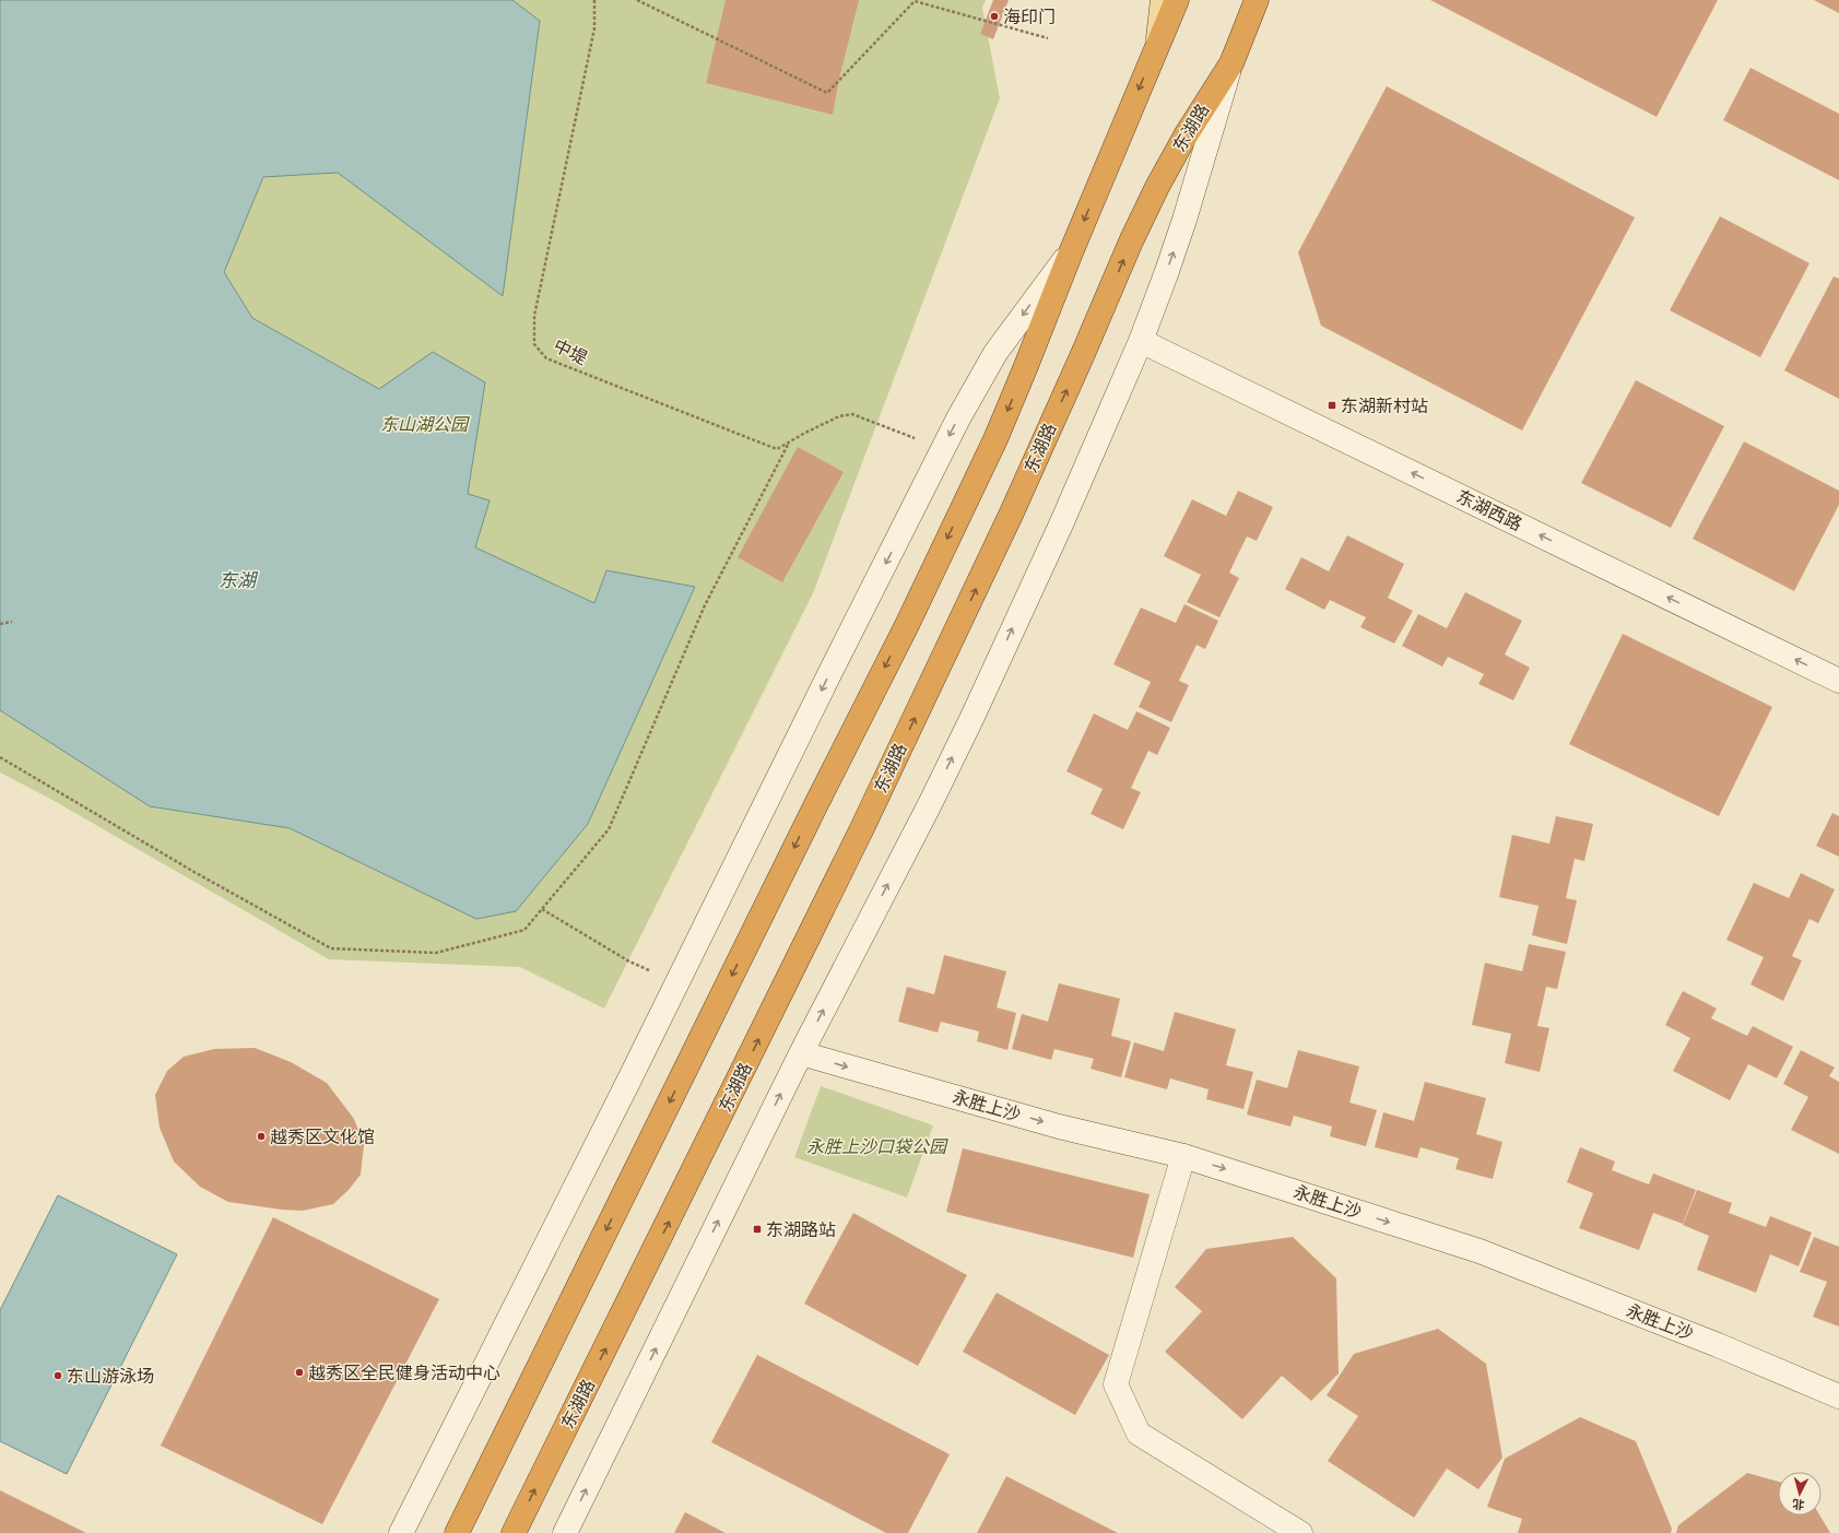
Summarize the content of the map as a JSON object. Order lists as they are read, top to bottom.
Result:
{
  "streets": {
    "highway": ["东湖路"],
    "main road": ["东湖西路", "永胜上沙"],
    "path": ["中堤"]
  },
  "one_way": ["东湖西路", "永胜上沙"],
  "water": ["东湖"],
  "parks": ["东山湖公园", "永胜上沙口袋公园"],
  "places": {
    "other": [
      "海印门",
      "越秀区文化馆",
      "越秀区全民健身活动中心",
      "东山游泳场"
    ],
    "transit": ["东湖新村站", "东湖路站"]
  },
  "north": "bottom"
}
